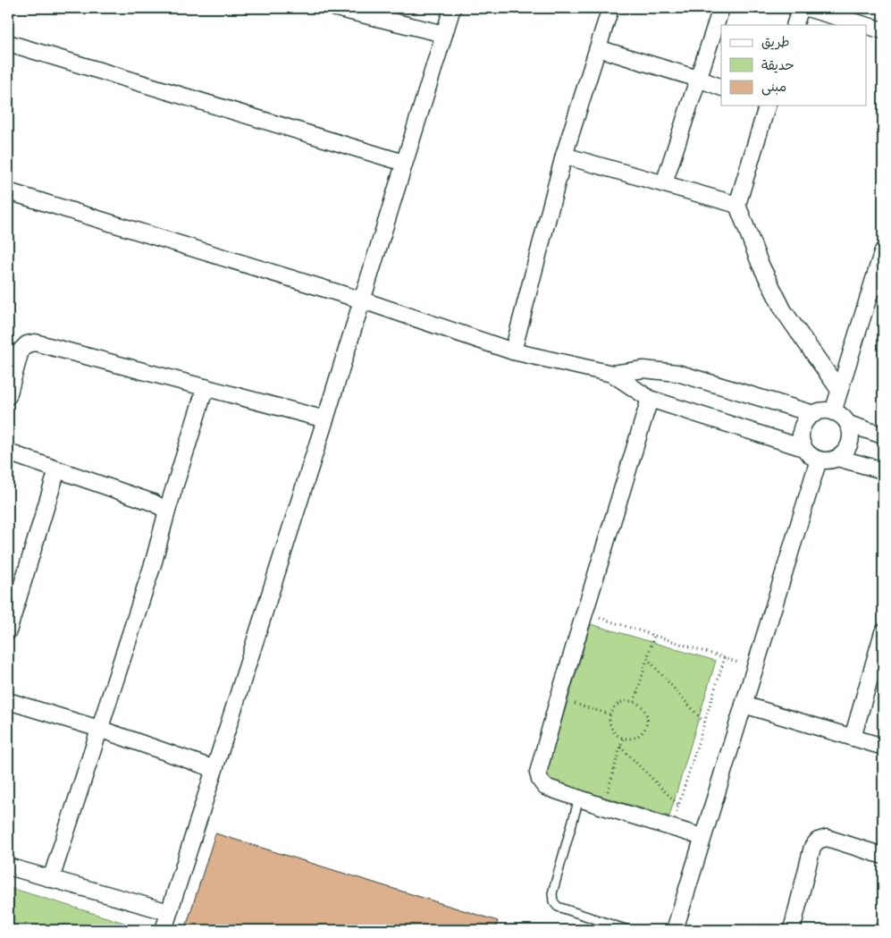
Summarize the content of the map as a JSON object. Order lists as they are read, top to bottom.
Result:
{
  "legend": ["طريق", "حديقة", "مبنى"]
}
